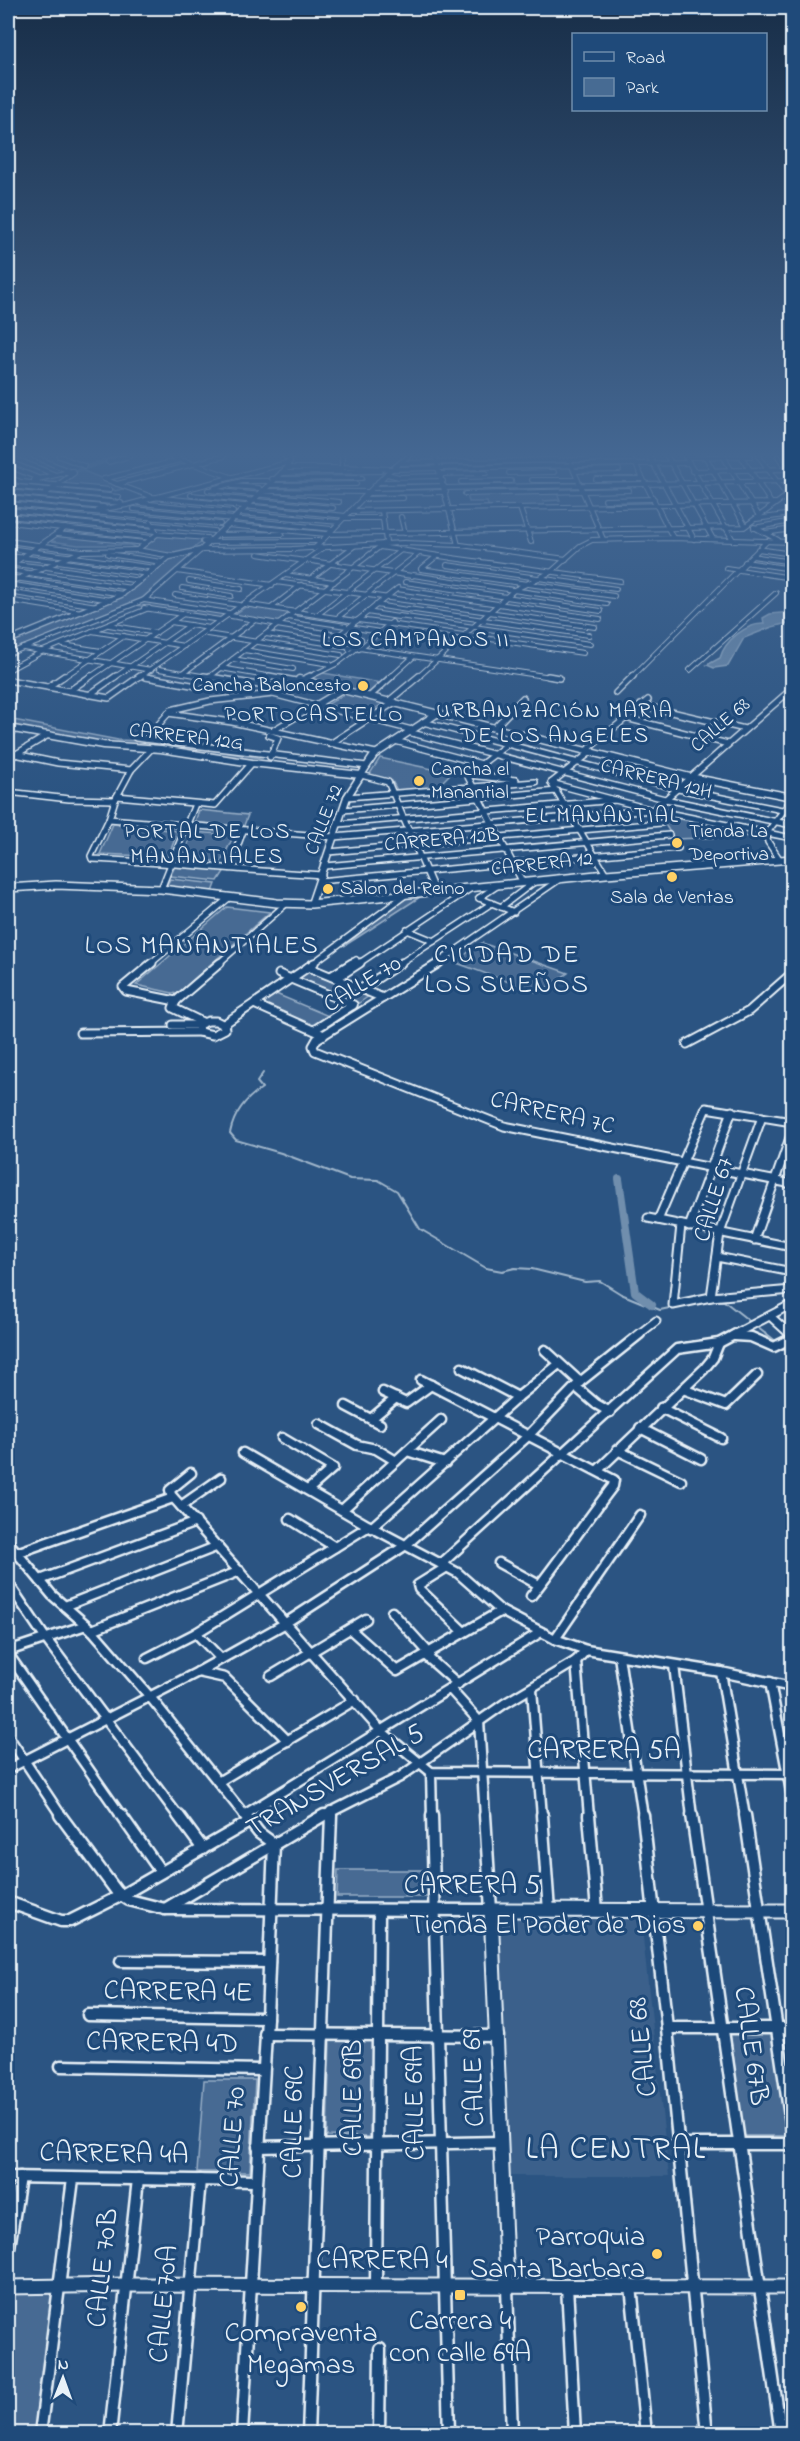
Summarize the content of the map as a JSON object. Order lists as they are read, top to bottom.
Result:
{
  "streets": {
    "main road": ["CARRERA 12"],
    "street": [
      "CALLE 68",
      "CARRERA 12G",
      "CARRERA 12H",
      "CALLE 72",
      "CARRERA 12B",
      "CALLE 70",
      "CARRERA 7C",
      "CALLE 67",
      "CARRERA 5A",
      "TRANSVERSAL 5",
      "CARRERA 5",
      "CARRERA 4E",
      "CARRERA 4D",
      "CALLE 67B",
      "CALLE 69",
      "CALLE 69B",
      "CALLE 69A",
      "CALLE 69C",
      "CARRERA 4A",
      "CARRERA 4",
      "CALLE 70B",
      "CALLE 70A"
    ]
  },
  "crossings": [
    ["CALLE 68", "CARRERA 12H"],
    ["CALLE 68", "CARRERA 5A"],
    ["CALLE 68", "CARRERA 5"],
    ["CALLE 68", "CARRERA 4"],
    ["CARRERA 12G", "CALLE 72"],
    ["CARRERA 12H", "CALLE 72"],
    ["CALLE 72", "CARRERA 12B"],
    ["CALLE 72", "CARRERA 12"],
    ["CARRERA 12", "CALLE 70"],
    ["CALLE 70", "CARRERA 7C"],
    ["CALLE 70", "TRANSVERSAL 5"],
    ["CALLE 70", "CARRERA 5"],
    ["CALLE 70", "CARRERA 4E"],
    ["CALLE 70", "CARRERA 4D"],
    ["CALLE 70", "CARRERA 4A"],
    ["CALLE 70", "CARRERA 4"],
    ["CARRERA 7C", "CALLE 67"],
    ["CARRERA 5A", "CALLE 67B"],
    ["CARRERA 5A", "CALLE 69"],
    ["CARRERA 5A", "CALLE 69A"],
    ["TRANSVERSAL 5", "CARRERA 5"],
    ["TRANSVERSAL 5", "CALLE 69"],
    ["TRANSVERSAL 5", "CALLE 69C"],
    ["CARRERA 5", "CALLE 67B"],
    ["CARRERA 5", "CALLE 69"],
    ["CARRERA 5", "CALLE 69B"],
    ["CARRERA 5", "CALLE 69A"],
    ["CARRERA 5", "CALLE 69C"],
    ["CARRERA 4D", "CALLE 69"],
    ["CARRERA 4D", "CALLE 69B"],
    ["CARRERA 4D", "CALLE 69A"],
    ["CARRERA 4D", "CALLE 69C"],
    ["CALLE 67B", "CARRERA 4"],
    ["CALLE 69", "CARRERA 4"],
    ["CALLE 69B", "CARRERA 4"],
    ["CALLE 69A", "CARRERA 4"],
    ["CALLE 69C", "CARRERA 4"],
    ["CARRERA 4A", "CALLE 70B"],
    ["CARRERA 4A", "CALLE 70A"],
    ["CARRERA 4", "CALLE 70B"],
    ["CARRERA 4", "CALLE 70A"]
  ],
  "districts": [
    "LOS CAMPANOS II",
    "URBANIZACIÓN MARIA DE LOS ANGELES",
    "PORTOCASTELLO",
    "EL MANANTIAL",
    "PORTAL DE LOS MANANTIALES",
    "LOS MANANTIALES",
    "CIUDAD DE LOS SUEÑOS",
    "LA CENTRAL"
  ],
  "places": {
    "other": [
      "Cancha Baloncesto",
      "Cancha el Manantial",
      "Tienda La Deportiva",
      "Sala de Ventas",
      "Salon del Reino",
      "Tienda El Poder de Dios",
      "Parroquia Santa Barbara",
      "Compraventa Megamas"
    ],
    "transit": ["Carrera 4 con calle 69A"]
  },
  "legend": ["Road", "Park"],
  "north": "top"
}
